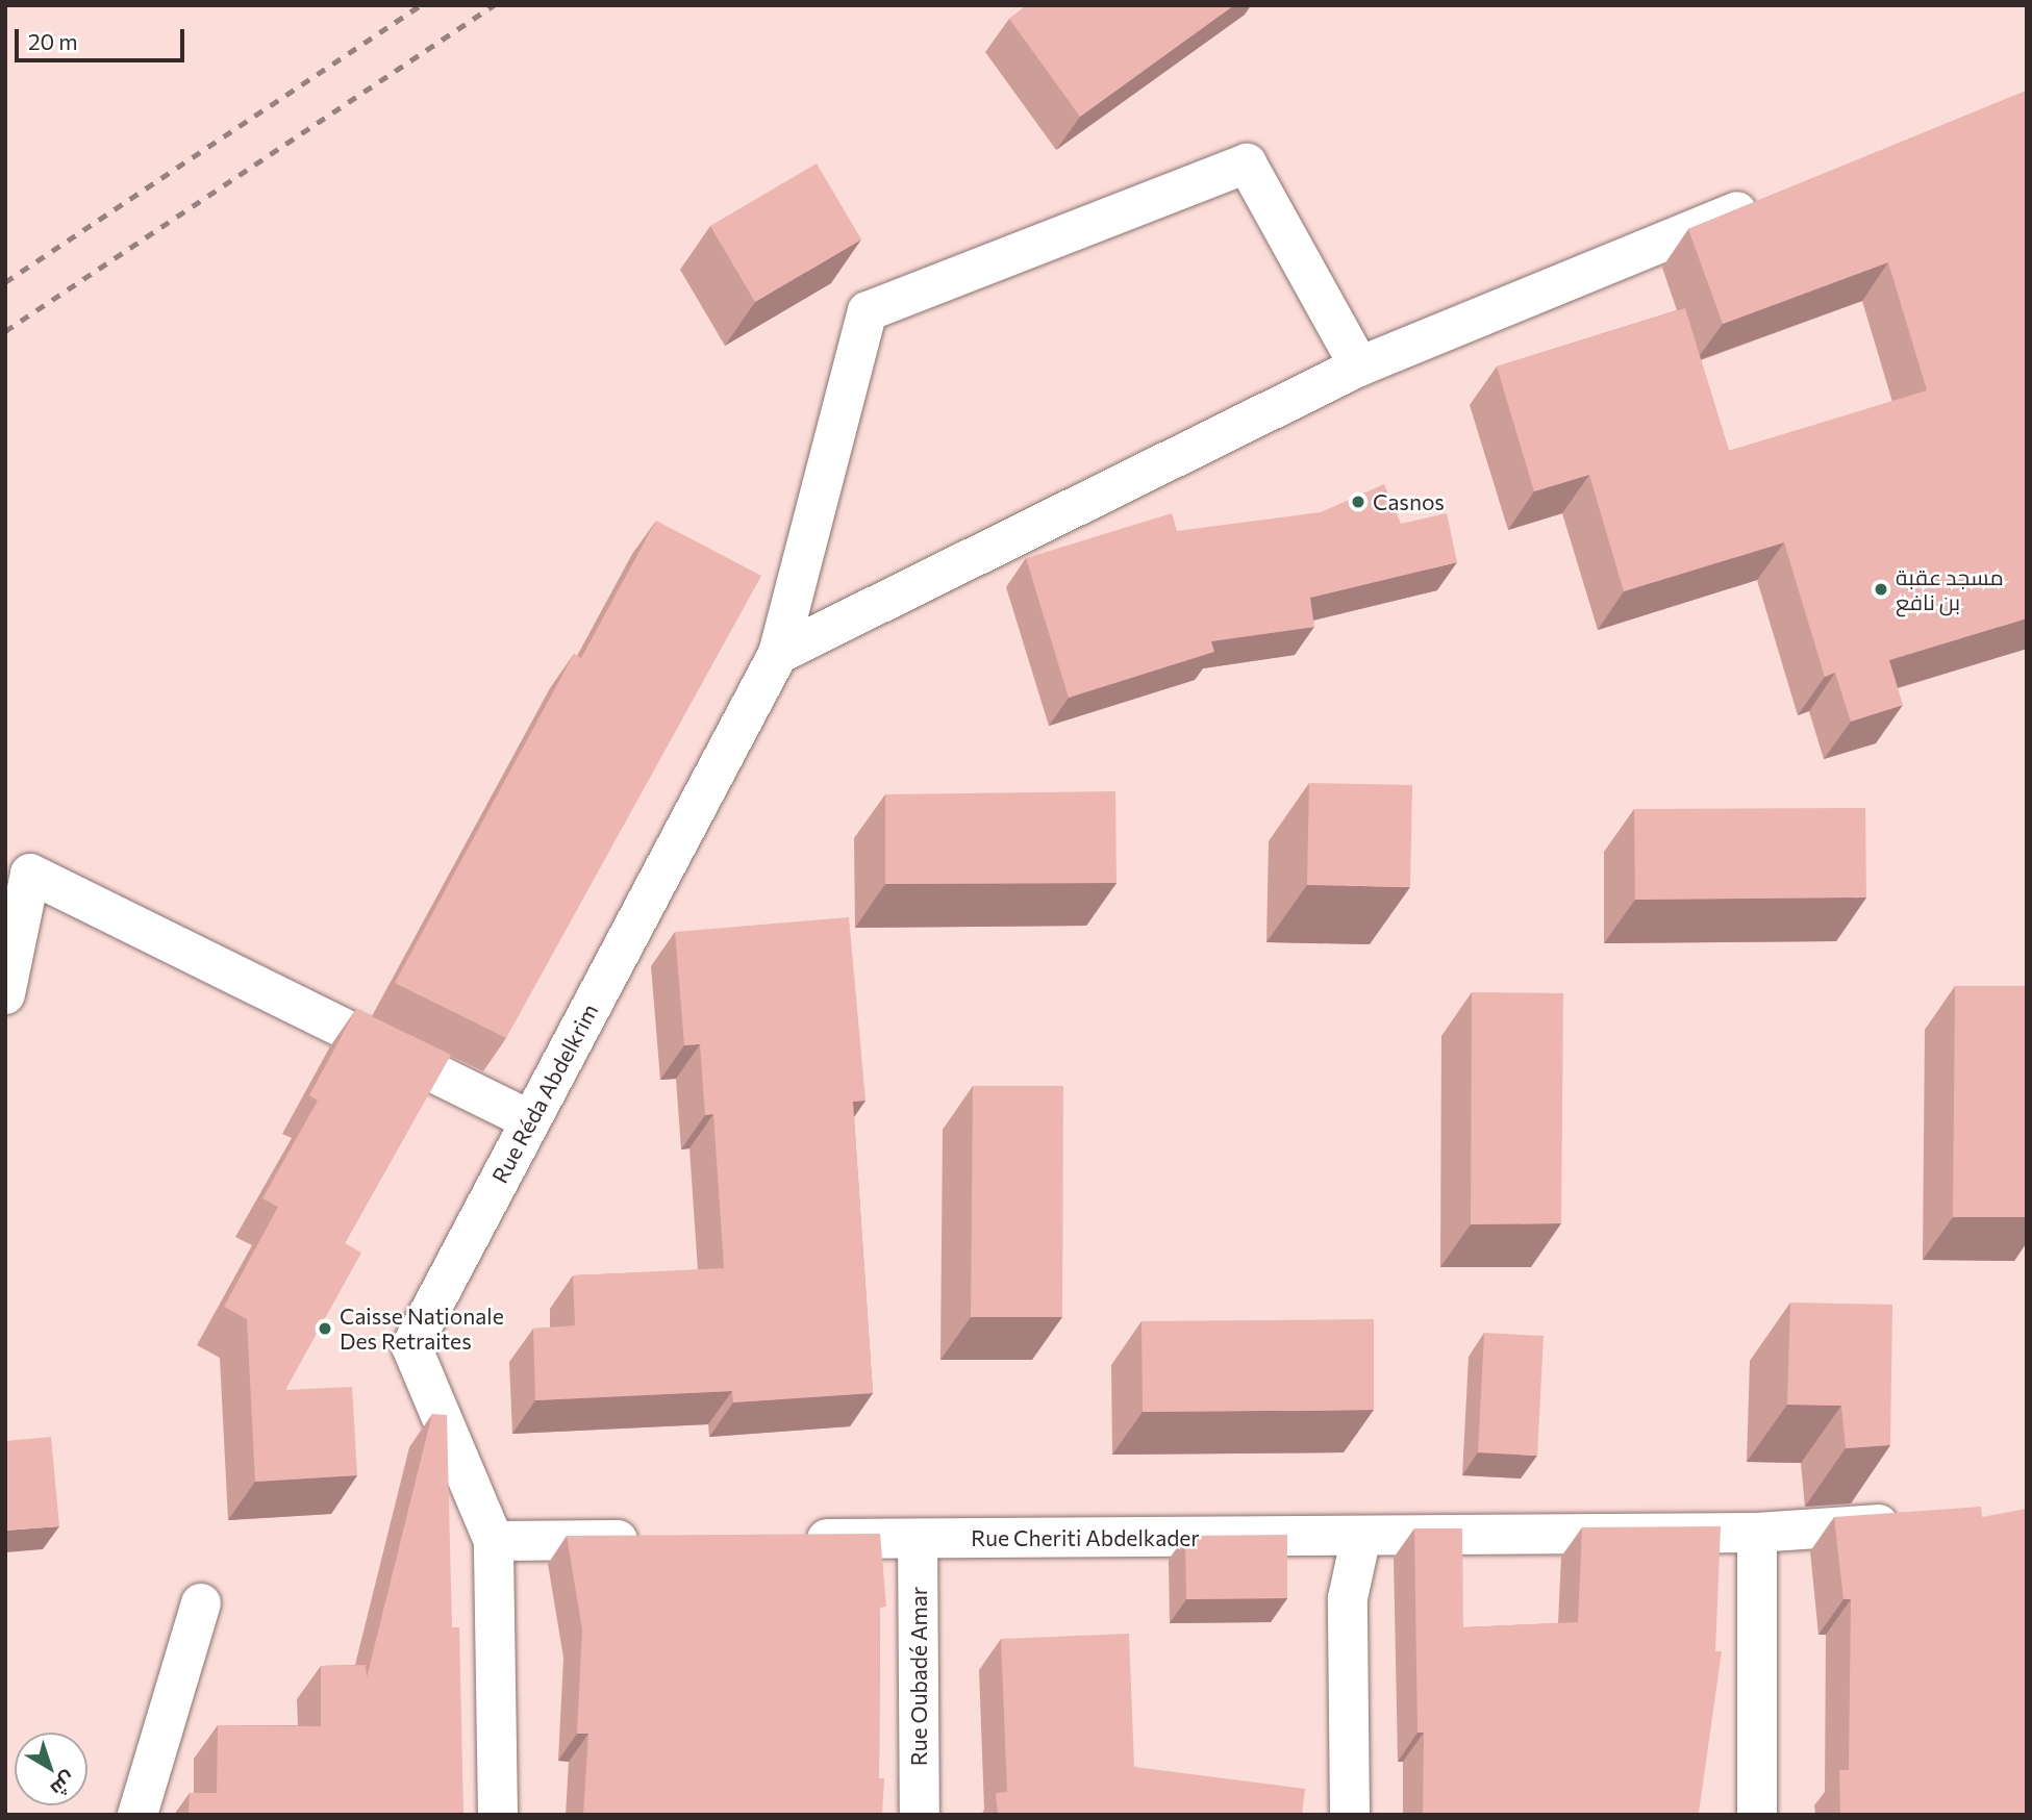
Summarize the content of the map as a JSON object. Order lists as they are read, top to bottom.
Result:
{
  "streets": {
    "street": ["Rue Réda Abdelkrim", "Rue Cheriti Abdelkader", "Rue Oubadé Amar"]
  },
  "crossings": [
    ["Rue Cheriti Abdelkader", "Rue Oubadé Amar"]
  ],
  "places": ["Casnos", "مسجد عقبة بن نافع", "Caisse Nationale Des Retraites"],
  "scale_bar": "20 m",
  "north": "bottom right"
}
